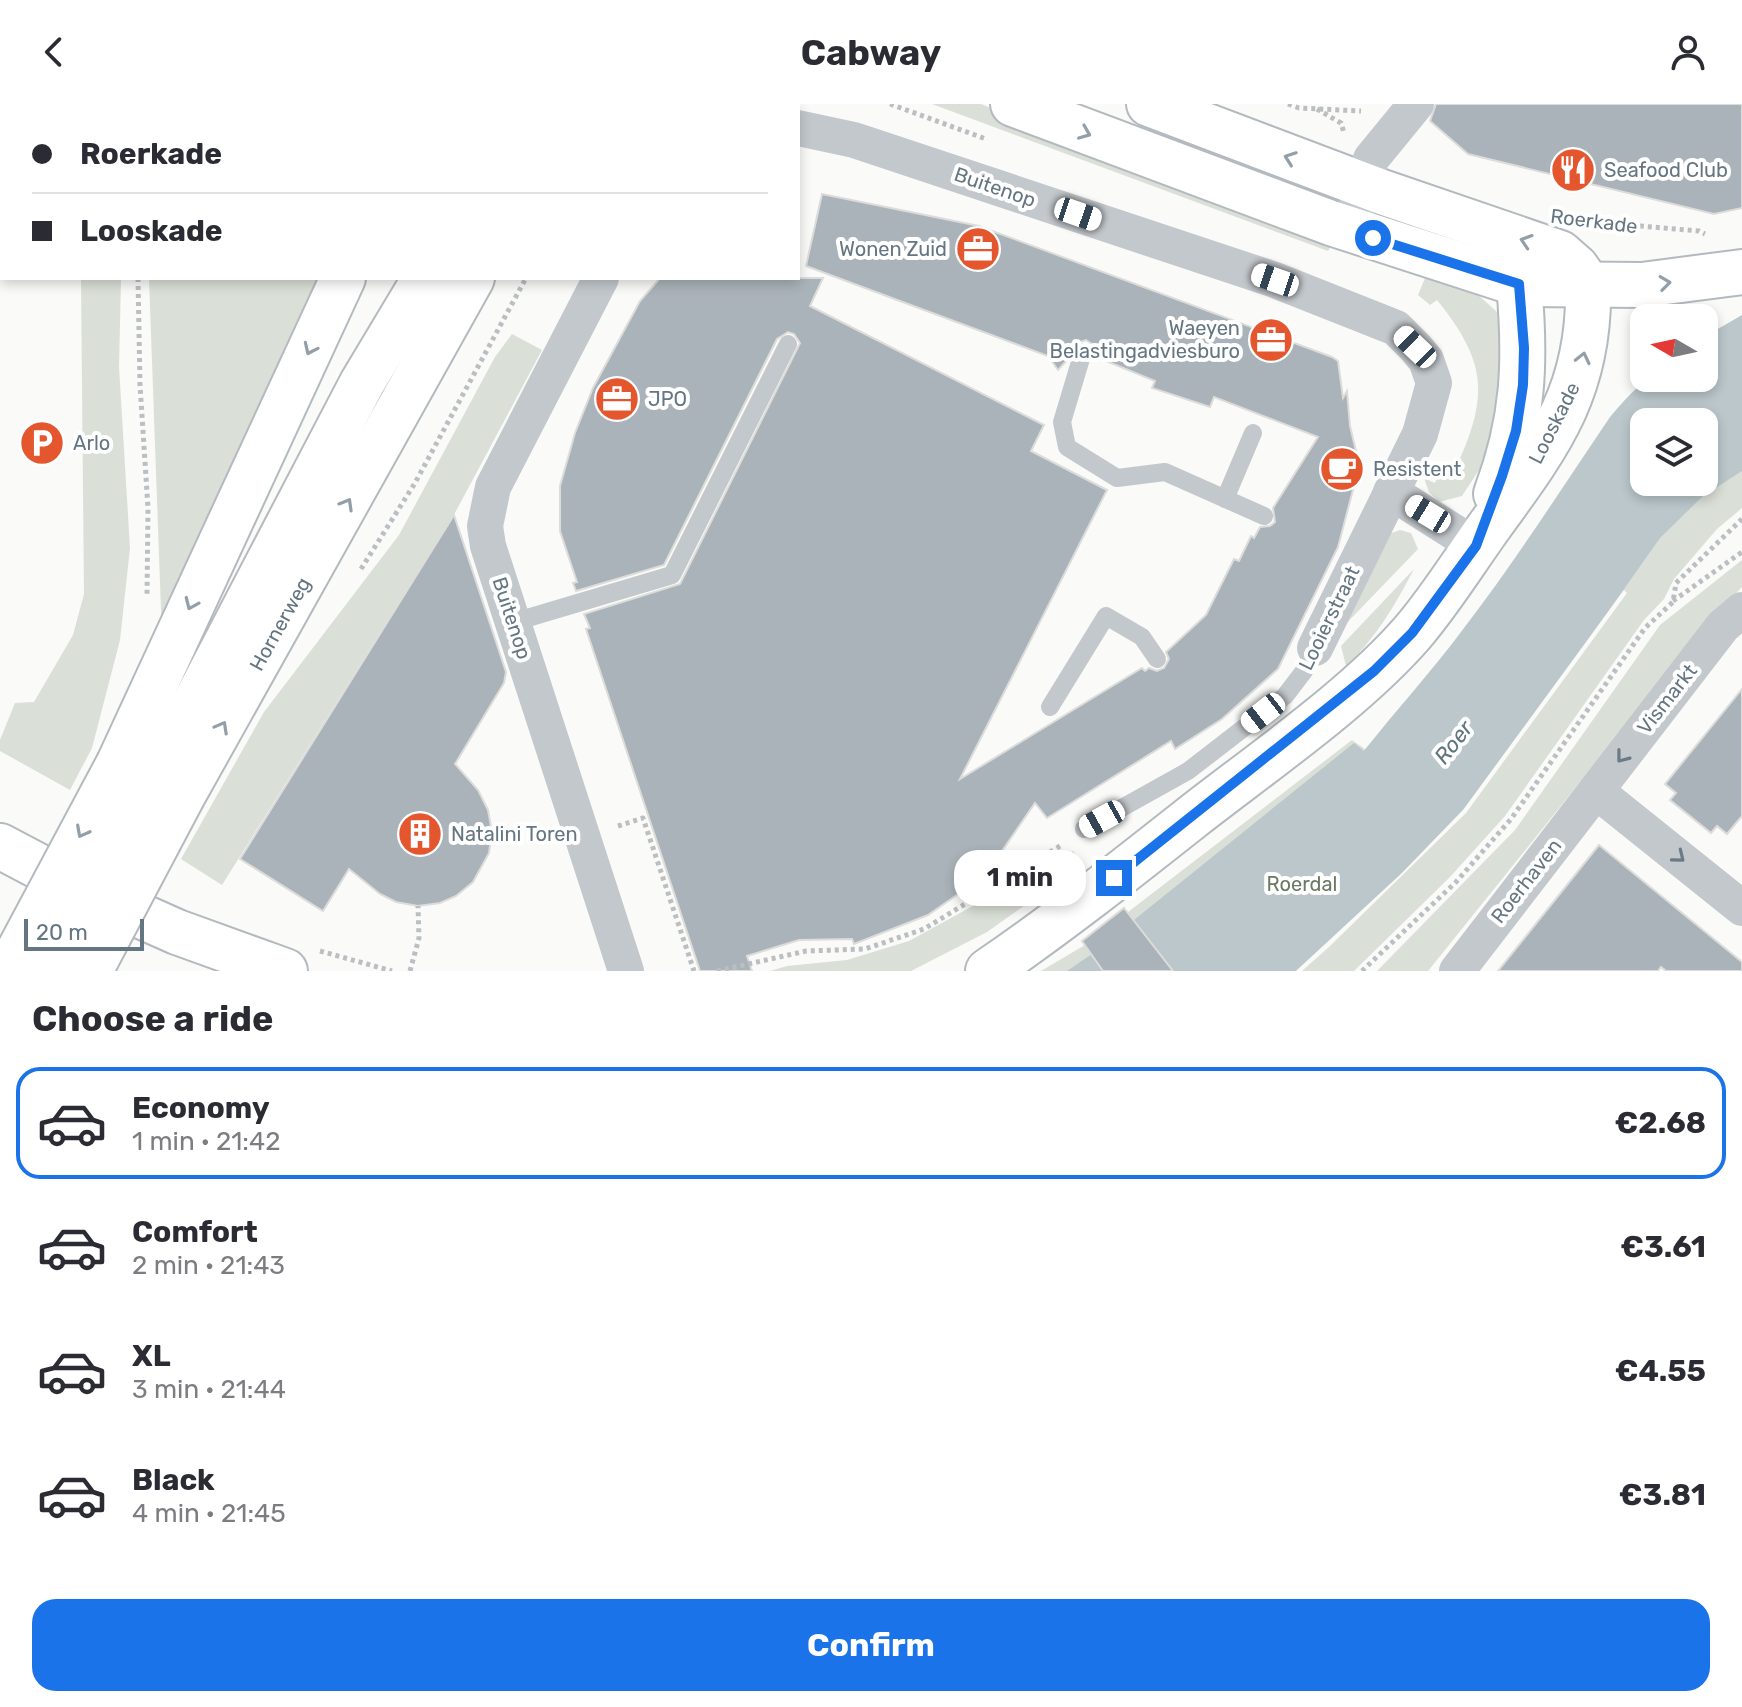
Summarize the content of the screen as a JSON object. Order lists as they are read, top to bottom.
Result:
{
  "streets": {
    "main road": ["Roerkade", "Looskade", "Hornerweg"],
    "street": [
      "Buitenop",
      "Looierstraat",
      "Vismarkt",
      "Roerhaven"
    ]
  },
  "crossings": [
    ["Buitenop", "Looierstraat"],
    ["Roerkade", "Looskade"],
    ["Vismarkt", "Roerhaven"]
  ],
  "one_way": ["Vismarkt"],
  "water": ["Roer"],
  "parks": ["Roerdal"],
  "places": {
    "restaurant": ["Seafood Club"],
    "office": ["Wonen Zuid", "Waeyen Belastingadviesburo", "JPO"],
    "parking": ["Arlo"],
    "cafe": ["Resistent"],
    "building": ["Natalini Toren"]
  },
  "scale_bar": "20 m",
  "north": "left",
  "page": {
    "header": "Cabway",
    "banner": ["Roerkade", "Looskade"],
    "bubble": "1 min",
    "scale": "20 m",
    "heading": "Choose a ride",
    "list": [
      {
        "name": "Economy",
        "note": "1 min · 21:42",
        "value": "€2.68"
      },
      {
        "name": "Comfort",
        "note": "2 min · 21:43",
        "value": "€3.61"
      },
      {
        "name": "XL",
        "note": "3 min · 21:44",
        "value": "€4.55"
      },
      {
        "name": "Black",
        "note": "4 min · 21:45",
        "value": "€3.81"
      }
    ],
    "buttons": "Confirm"
  }
}
